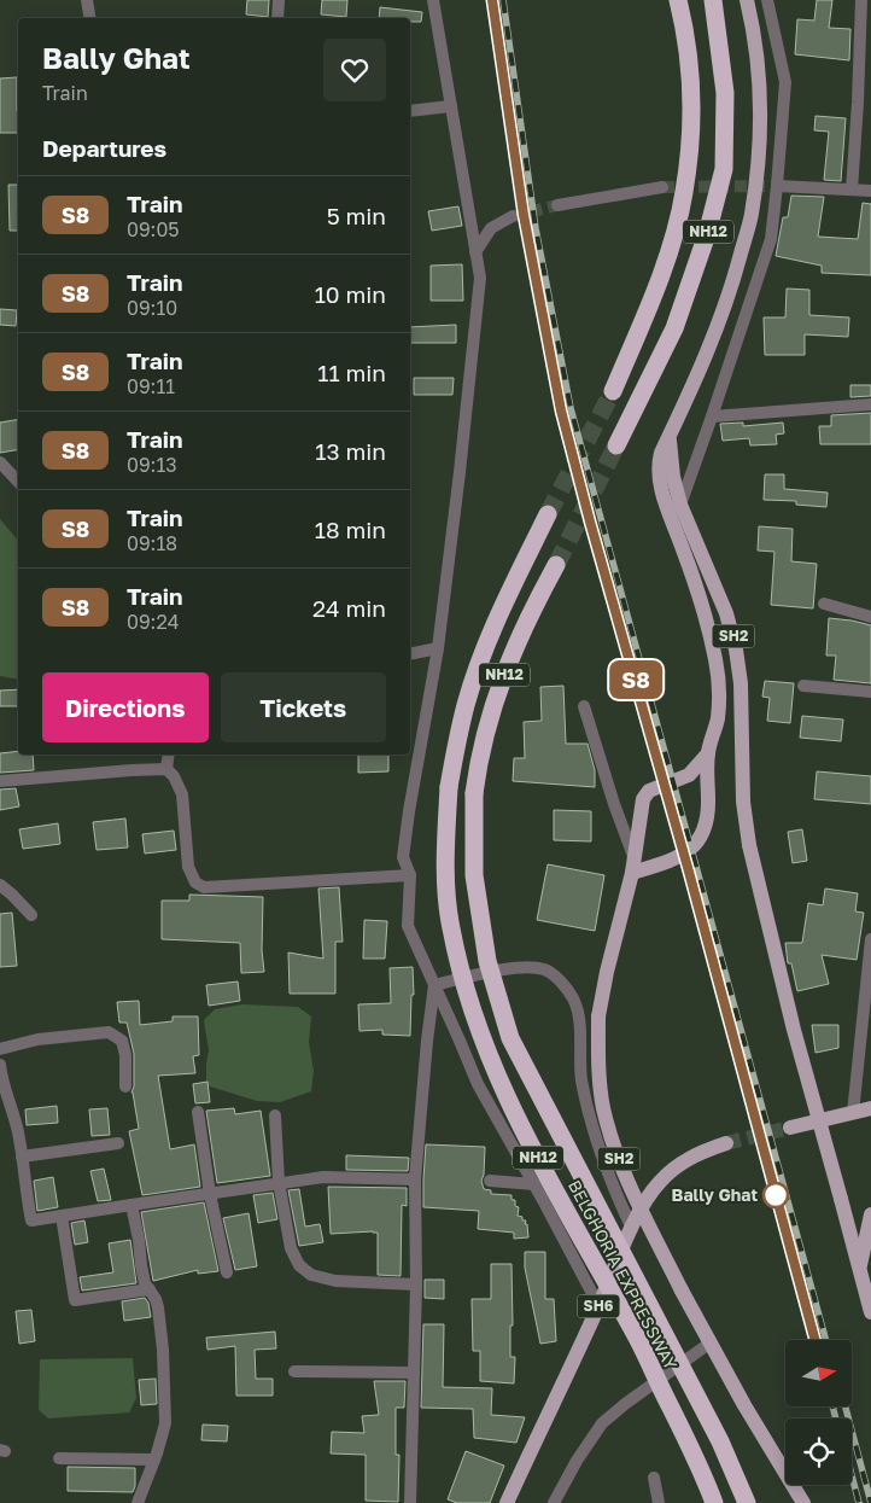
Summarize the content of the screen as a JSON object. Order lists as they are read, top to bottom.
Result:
{
  "streets": {
    "highway": ["NH12", "BELGHORIA EXPRESSWAY"],
    "main road": ["SH2", "SH6"]
  },
  "places": ["Bally Ghat"],
  "north": "right",
  "page": {
    "on_map": "S8",
    "heading": [
      ["Bally Ghat", "Train"],
      "Departures"
    ],
    "list": [
      {
        "mark": "S8",
        "name": "Train",
        "note": "09:05",
        "value": "5 min"
      },
      {
        "mark": "S8",
        "name": "Train",
        "note": "09:10",
        "value": "10 min"
      },
      {
        "mark": "S8",
        "name": "Train",
        "note": "09:11",
        "value": "11 min"
      },
      {
        "mark": "S8",
        "name": "Train",
        "note": "09:13",
        "value": "13 min"
      },
      {
        "mark": "S8",
        "name": "Train",
        "note": "09:18",
        "value": "18 min"
      },
      {
        "mark": "S8",
        "name": "Train",
        "note": "09:24",
        "value": "24 min"
      }
    ],
    "buttons": ["Directions", "Tickets"]
  }
}
